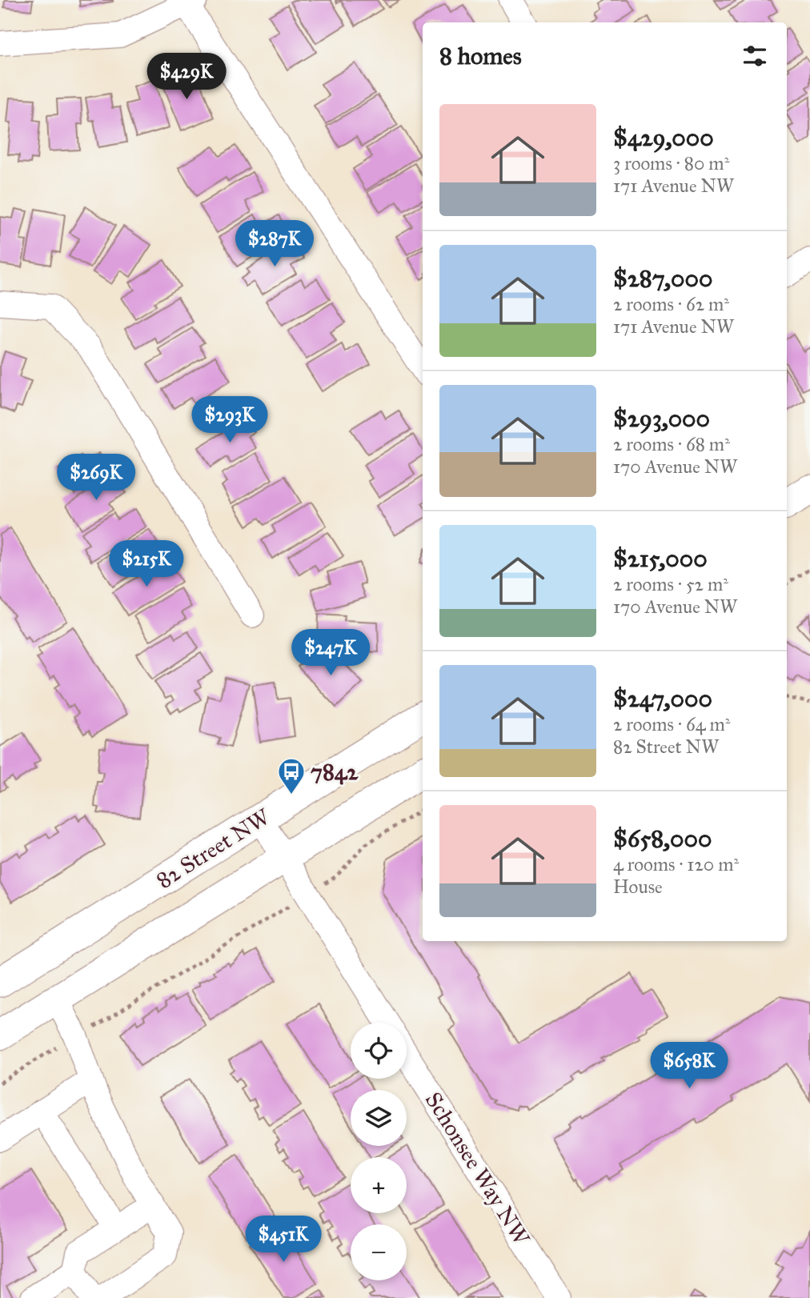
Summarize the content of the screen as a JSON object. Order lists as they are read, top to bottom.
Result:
{
  "streets": {
    "main road": ["82 Street NW"],
    "street": ["Schonsee Way NW"]
  },
  "places": {
    "bus stop": ["7842"]
  },
  "page": {
    "heading": "8 homes",
    "price": [
      "$429K",
      "$287K",
      "$293K",
      "$269K",
      "$215K",
      "$247K",
      "$658K",
      "$451K"
    ],
    "list": [
      {
        "name": "$429,000",
        "note": "3 rooms · 80 m² · 171 Avenue NW"
      },
      {
        "name": "$287,000",
        "note": "2 rooms · 62 m² · 171 Avenue NW"
      },
      {
        "name": "$293,000",
        "note": "2 rooms · 68 m² · 170 Avenue NW"
      },
      {
        "name": "$215,000",
        "note": "2 rooms · 52 m² · 170 Avenue NW"
      },
      {
        "name": "$247,000",
        "note": "2 rooms · 64 m² · 82 Street NW"
      },
      {
        "name": "$658,000",
        "note": "4 rooms · 120 m² · House"
      }
    ],
    "map_buttons": ["+", "−"]
  }
}
